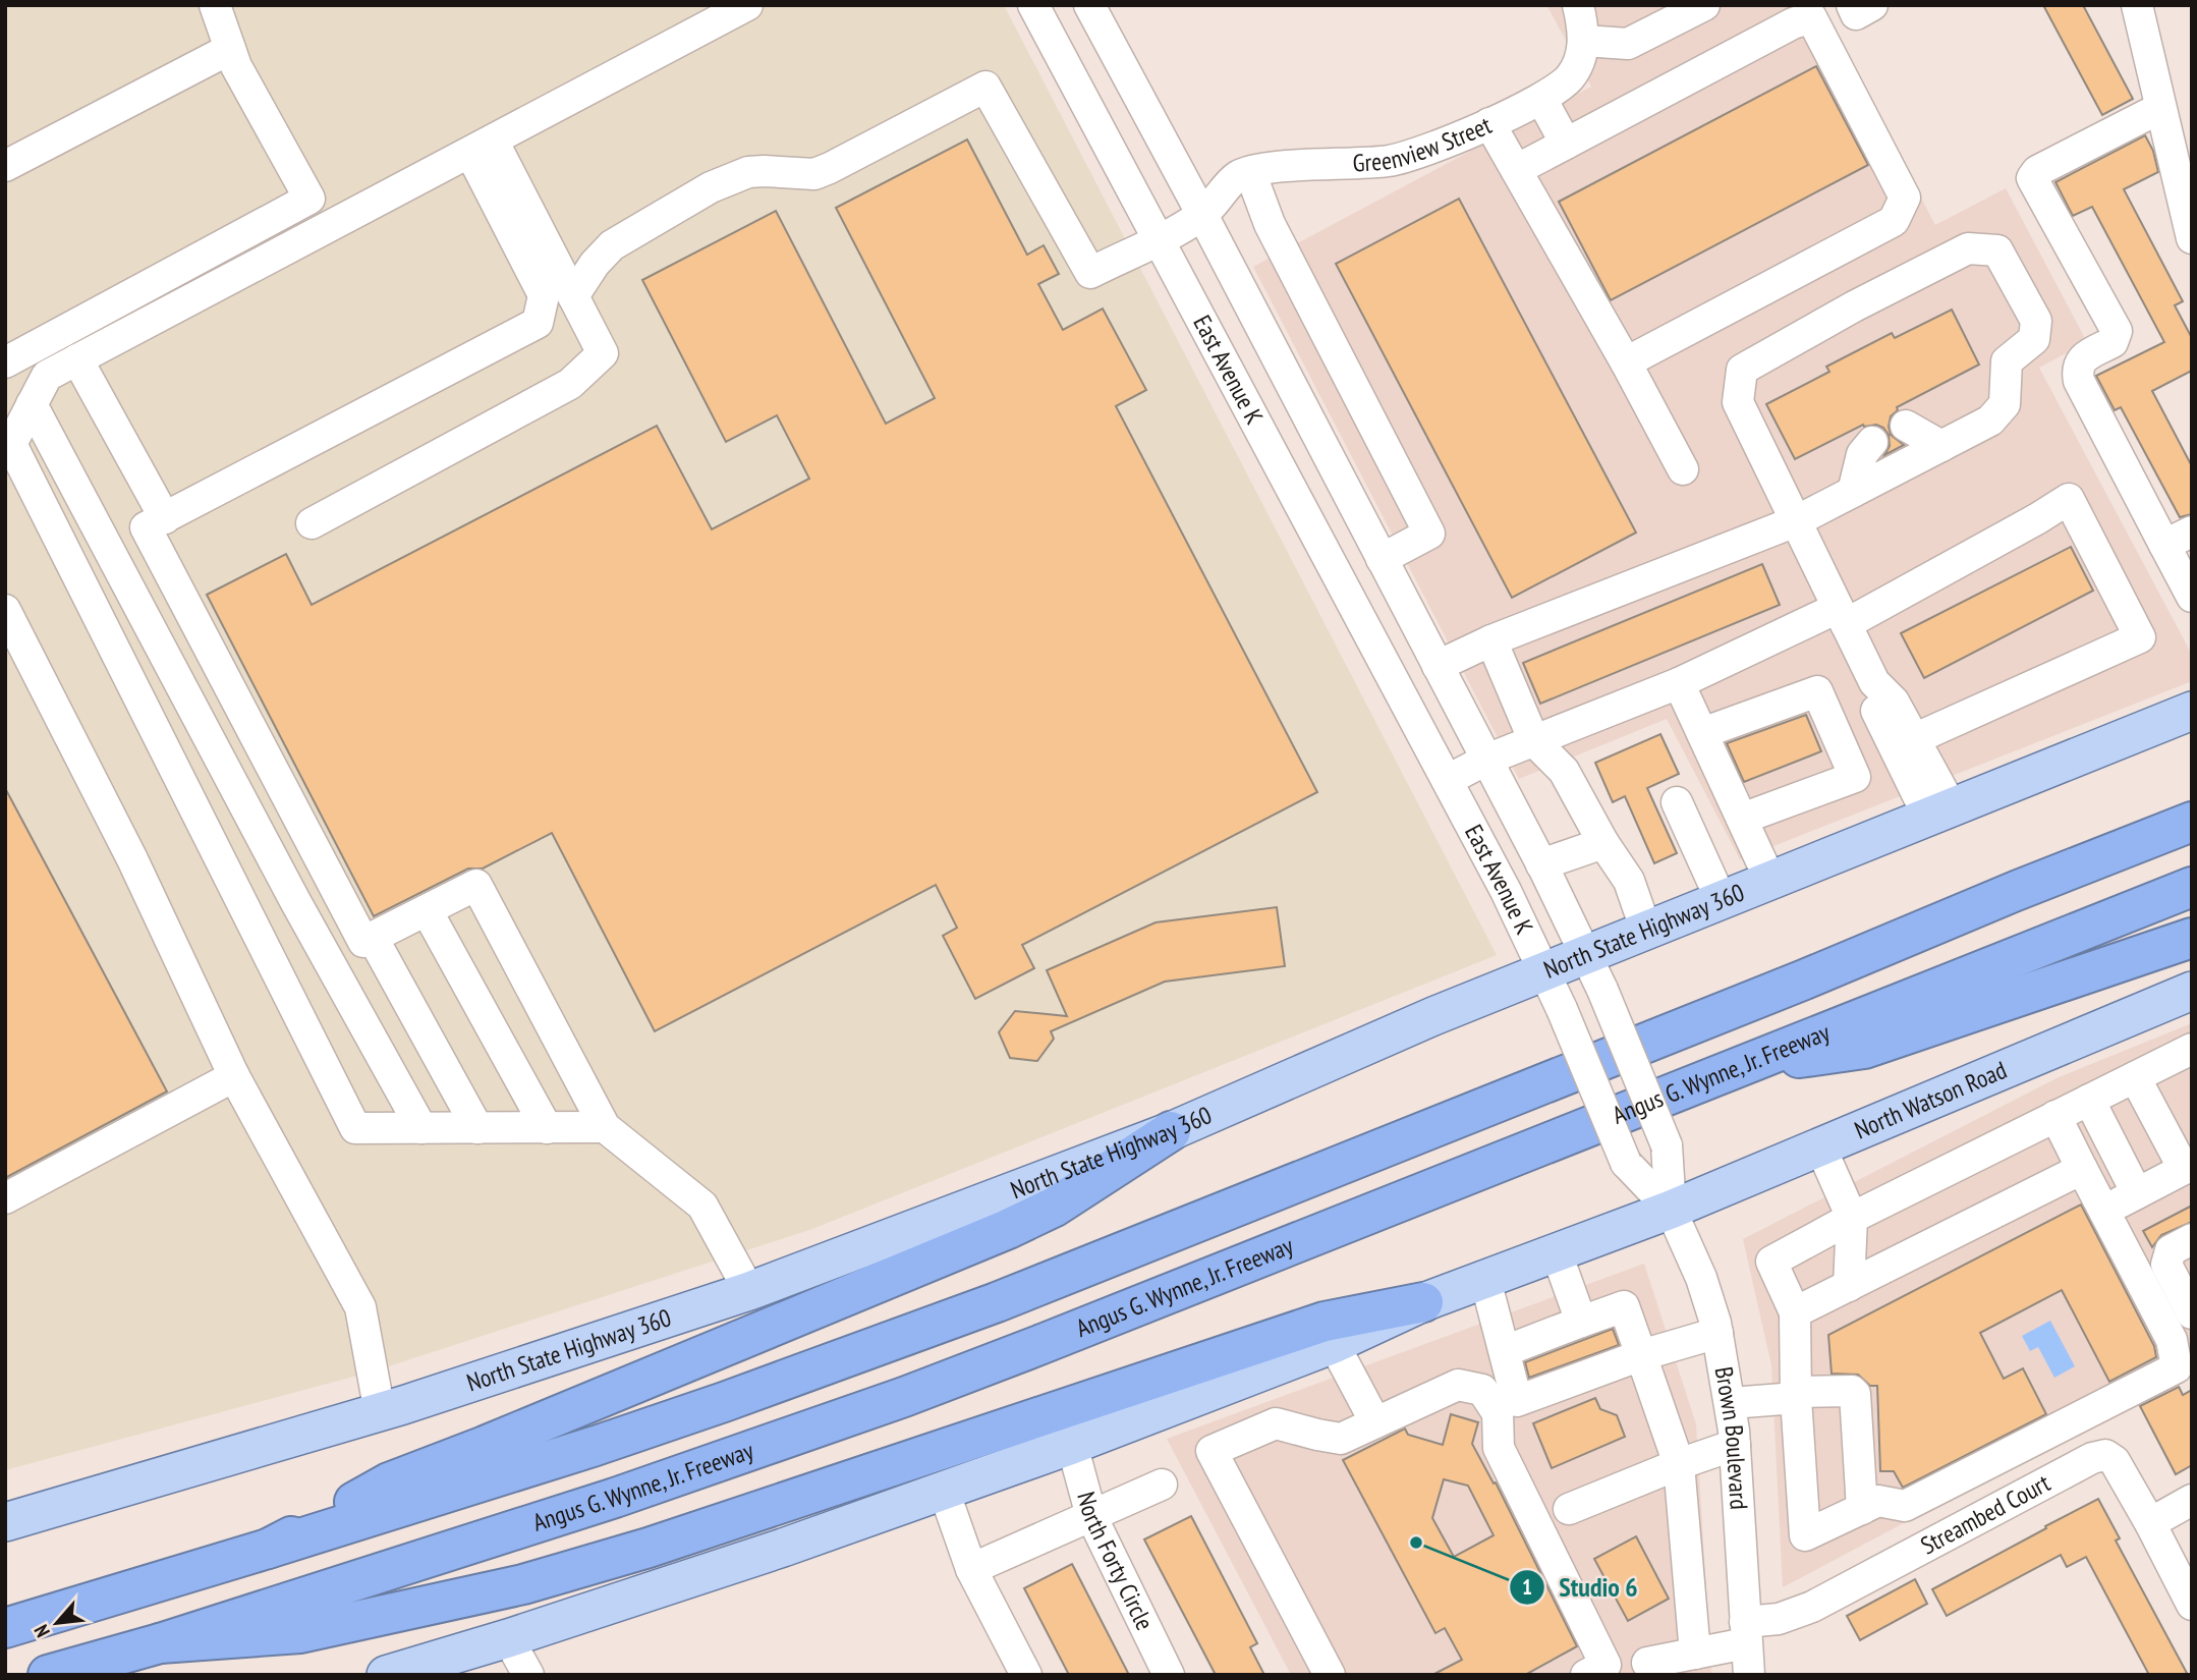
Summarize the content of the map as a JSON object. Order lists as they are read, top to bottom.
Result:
{
  "streets": {
    "highway": ["Angus G. Wynne, Jr. Freeway"],
    "main road": ["North State Highway 360", "North Watson Road"],
    "street": [
      "Greenview Street",
      "East Avenue K",
      "Brown Boulevard",
      "Streambed Court",
      "North Forty Circle"
    ]
  },
  "crossings": [
    ["East Avenue K", "North State Highway 360"],
    ["East Avenue K", "North Watson Road"],
    ["East Avenue K", "Brown Boulevard"],
    ["North Watson Road", "Brown Boulevard"],
    ["Brown Boulevard", "Streambed Court"]
  ],
  "places": ["Studio 6"],
  "north": "bottom left"
}
